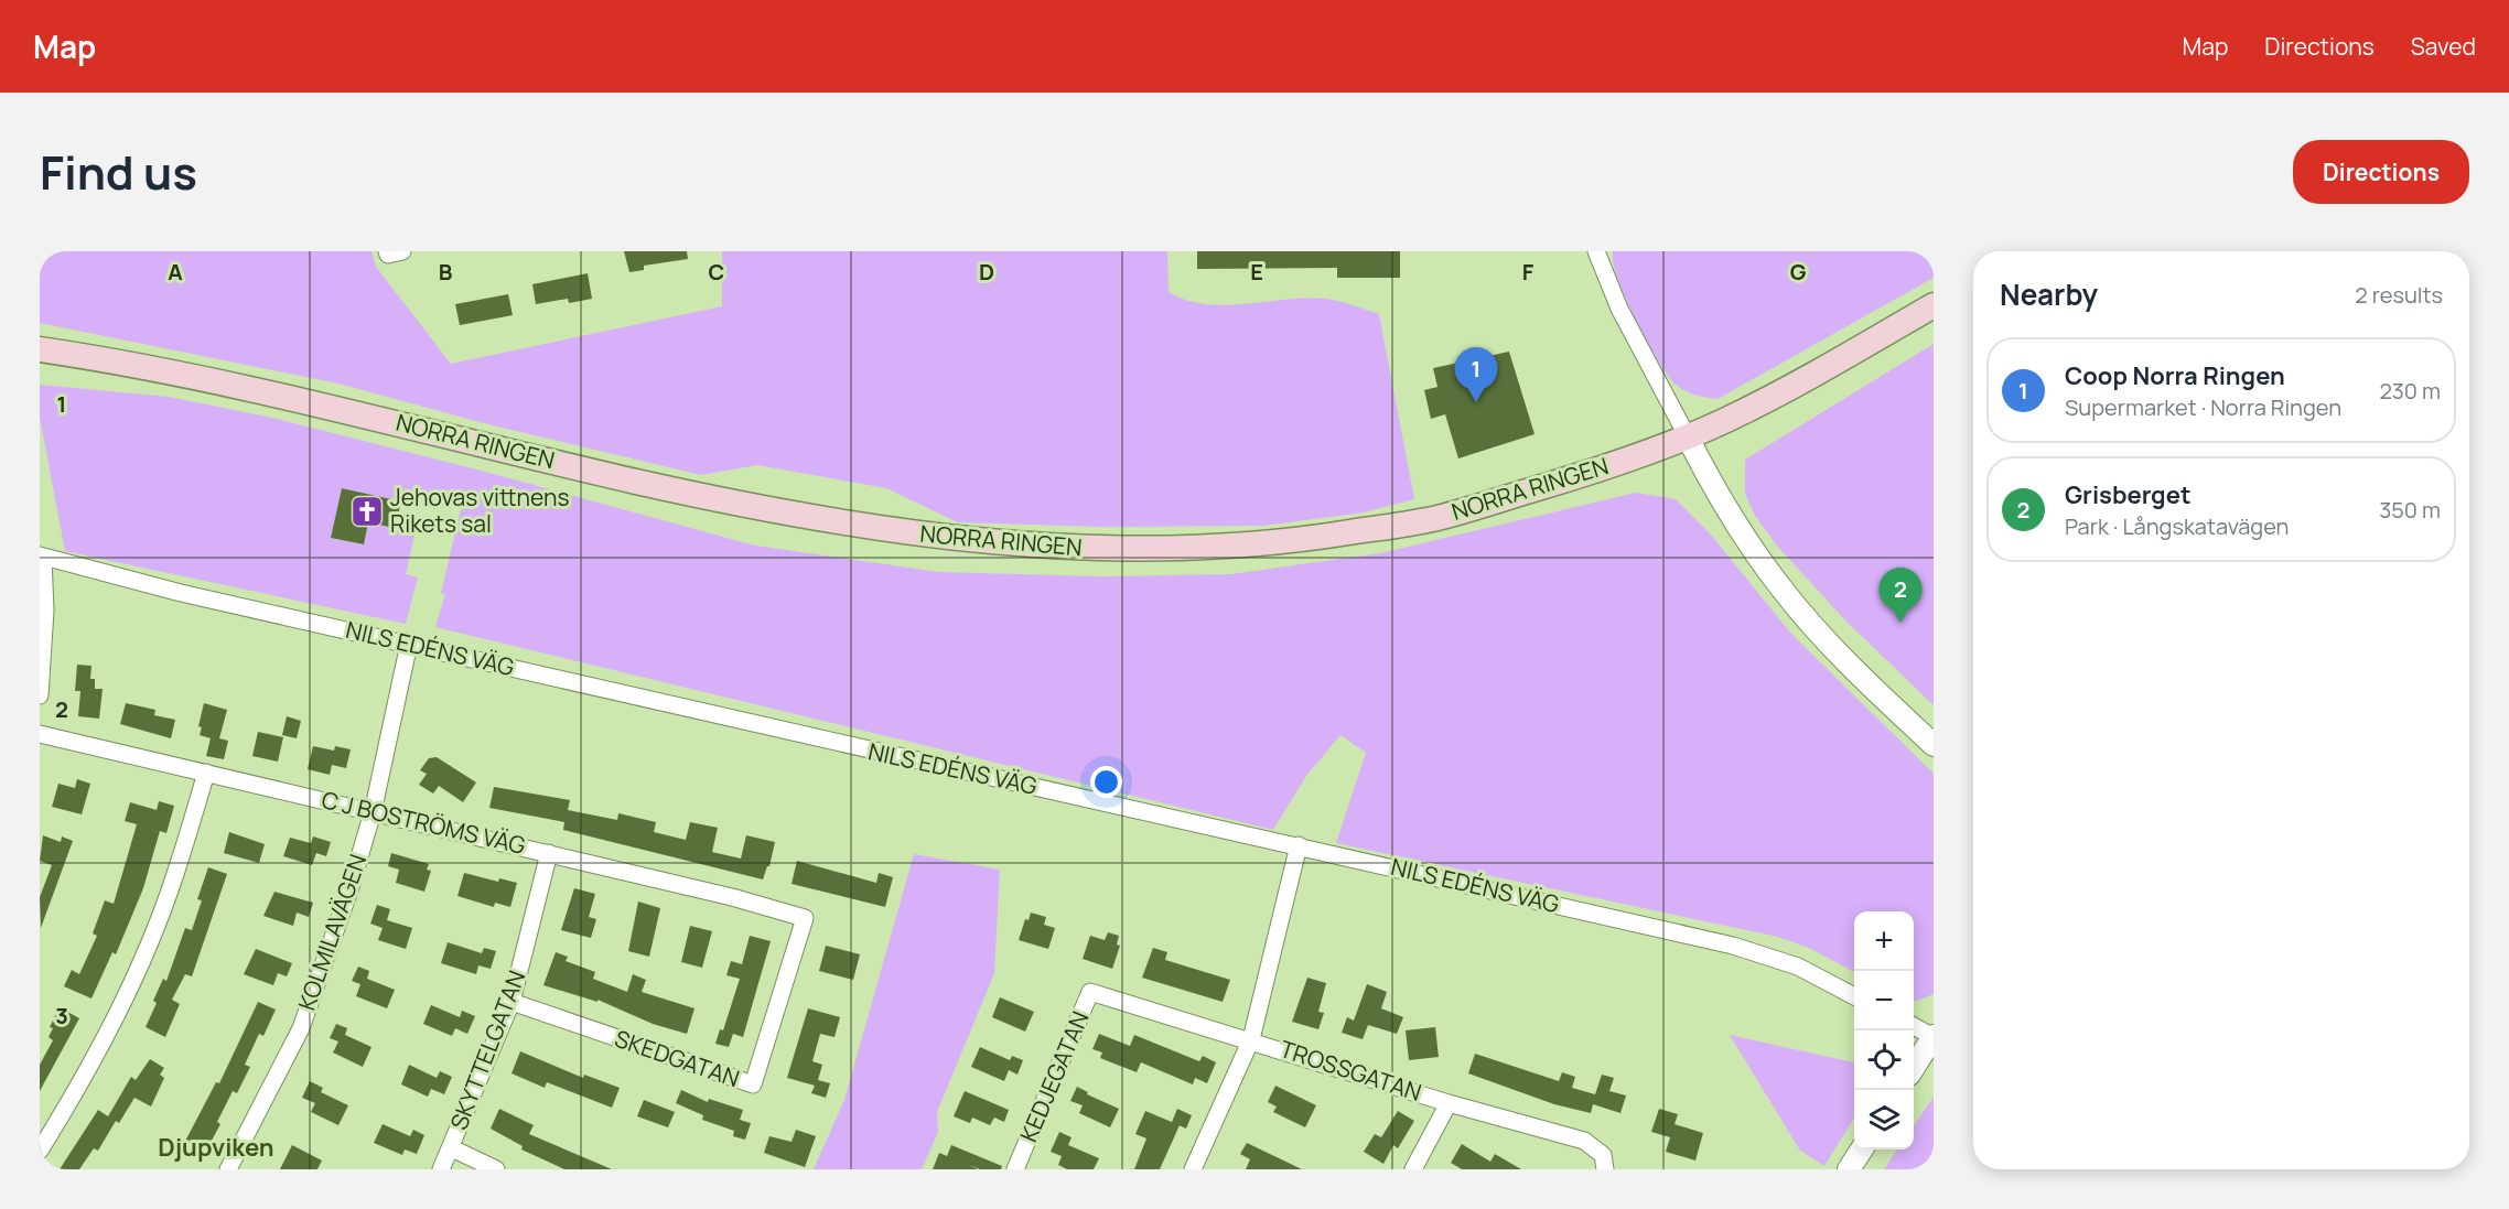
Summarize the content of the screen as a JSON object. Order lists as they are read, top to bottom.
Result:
{
  "streets": {
    "main road": ["NORRA RINGEN"],
    "street": [
      "NILS EDÉNS VÄG",
      "C J BOSTRÖMS VÄG",
      "KOLMILAVÄGEN",
      "SKYTTELGATAN",
      "SKEDGATAN",
      "TROSSGATAN",
      "KEDJEGATAN"
    ]
  },
  "crossings": [
    ["NILS EDÉNS VÄG", "KOLMILAVÄGEN"],
    ["C J BOSTRÖMS VÄG", "KOLMILAVÄGEN"],
    ["C J BOSTRÖMS VÄG", "SKYTTELGATAN"],
    ["C J BOSTRÖMS VÄG", "SKEDGATAN"],
    ["SKYTTELGATAN", "SKEDGATAN"],
    ["TROSSGATAN", "KEDJEGATAN"]
  ],
  "districts": ["Djupviken"],
  "places": {
    "church": ["Jehovas vittnens Rikets sal"]
  },
  "page": {
    "header": "Map",
    "nav": ["Map", "Directions", "Saved"],
    "title": "Find us",
    "buttons": "Directions",
    "heading": ["Nearby", "2 results"],
    "list": [
      {
        "mark": "1",
        "name": "Coop Norra Ringen",
        "note": "Supermarket · Norra Ringen",
        "value": "230 m"
      },
      {
        "mark": "2",
        "name": "Grisberget",
        "note": "Park · Långskatavägen",
        "value": "350 m"
      }
    ],
    "pins": ["1", "2"],
    "map_buttons": ["+", "−"]
  },
  "grid": {
    "columns": [
      "A",
      "B",
      "C",
      "D",
      "E",
      "F",
      "G"
    ],
    "rows": ["1", "2", "3"]
  }
}
